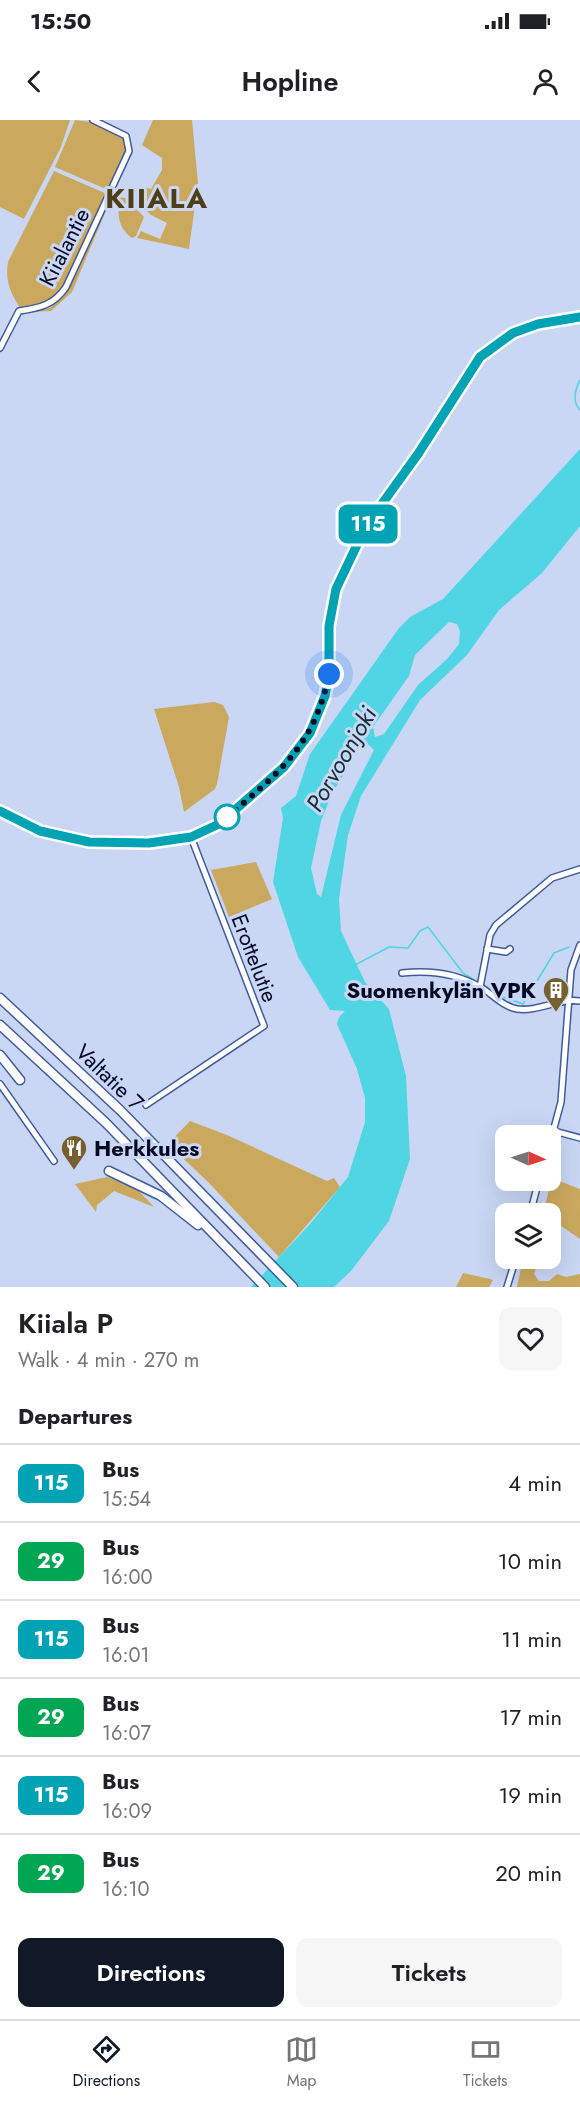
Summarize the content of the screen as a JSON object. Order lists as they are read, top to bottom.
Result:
{
  "streets": {
    "highway": ["Valtatie 7"],
    "street": ["Kiialantie", "Erottelutie"]
  },
  "districts": ["KIIALA"],
  "water": ["Porvoonjoki"],
  "places": {
    "building": ["Suomenkylän VPK"],
    "restaurant": ["Herkkules"]
  },
  "lines": ["bus line 115"],
  "north": "right",
  "page": {
    "status": "15:50",
    "header": "Hopline",
    "on_map": "115",
    "heading": [
      ["Kiiala P", "Walk · 4 min · 270 m"],
      "Departures"
    ],
    "list": [
      {
        "mark": "115",
        "name": "Bus",
        "note": "15:54",
        "value": "4 min"
      },
      {
        "mark": "29",
        "name": "Bus",
        "note": "16:00",
        "value": "10 min"
      },
      {
        "mark": "115",
        "name": "Bus",
        "note": "16:01",
        "value": "11 min"
      },
      {
        "mark": "29",
        "name": "Bus",
        "note": "16:07",
        "value": "17 min"
      },
      {
        "mark": "115",
        "name": "Bus",
        "note": "16:09",
        "value": "19 min"
      },
      {
        "mark": "29",
        "name": "Bus",
        "note": "16:10",
        "value": "20 min"
      }
    ],
    "buttons": ["Directions", "Tickets"],
    "tabs": ["Directions", "Map", "Tickets"]
  }
}
